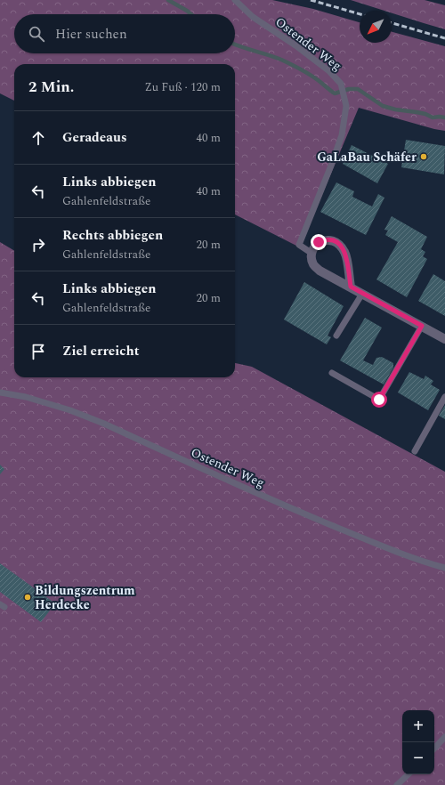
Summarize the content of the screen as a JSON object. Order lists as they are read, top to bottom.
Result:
{
  "streets": {
    "lane": ["Ostender Weg"]
  },
  "places": ["GaLaBau Schäfer", "Bildungszentrum Herdecke"],
  "north": "bottom left",
  "page": {
    "search": "Hier suchen",
    "heading": ["2 Min.", "Zu Fuß · 120 m"],
    "list": [
      ["Geradeaus", "40 m"],
      ["Links abbiegen", "Gahlenfeldstraße", "40 m"],
      ["Rechts abbiegen", "Gahlenfeldstraße", "20 m"],
      ["Links abbiegen", "Gahlenfeldstraße", "20 m"],
      "Ziel erreicht"
    ],
    "map_buttons": ["+", "−"]
  }
}
